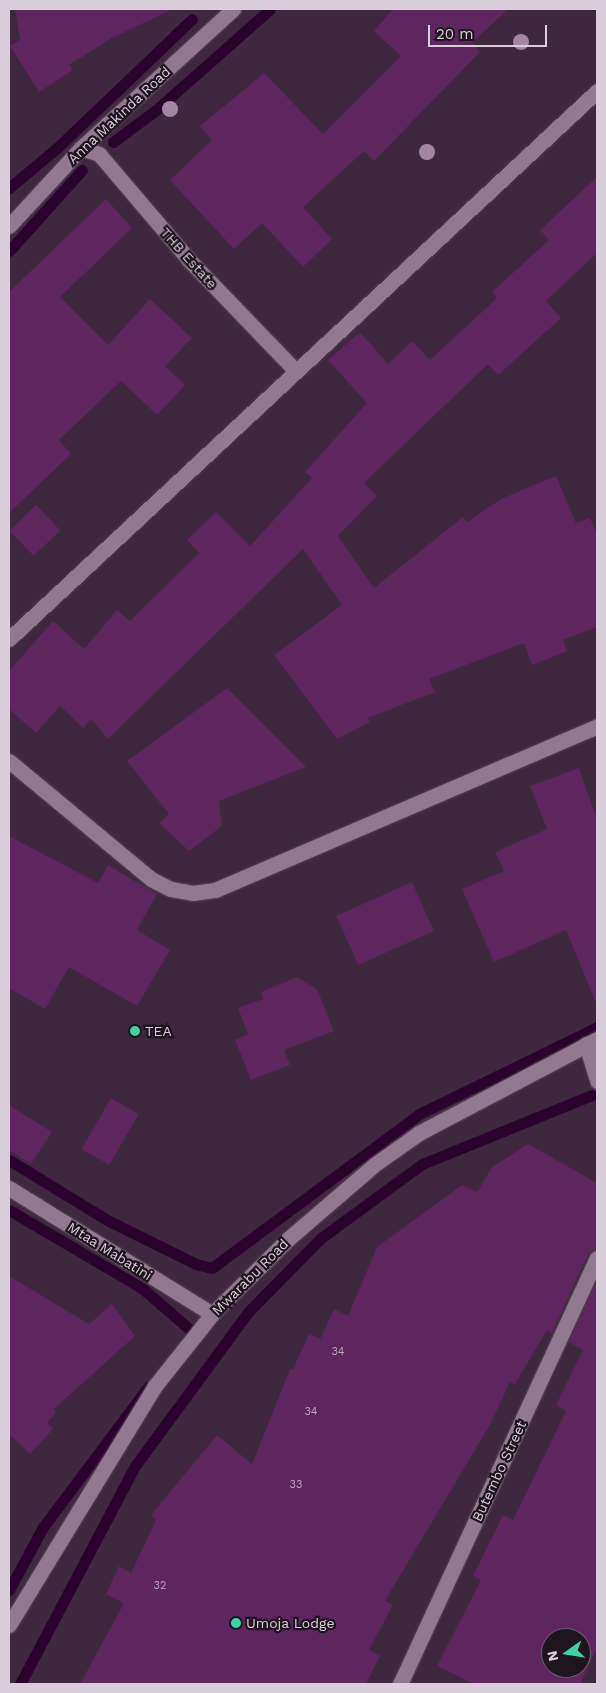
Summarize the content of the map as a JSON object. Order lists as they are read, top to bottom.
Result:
{
  "streets": {
    "street": [
      "Anna Makinda Road",
      "THB Estate",
      "Mtaa Mabatini",
      "Mwarabu Road",
      "Butembo Street"
    ]
  },
  "crossings": [
    ["Anna Makinda Road", "THB Estate"],
    ["Mtaa Mabatini", "Mwarabu Road"]
  ],
  "places": ["TEA", "Umoja Lodge"],
  "house_numbers": [
    "34",
    "34",
    "33",
    "32"
  ],
  "scale_bar": "20 m",
  "north": "left"
}
